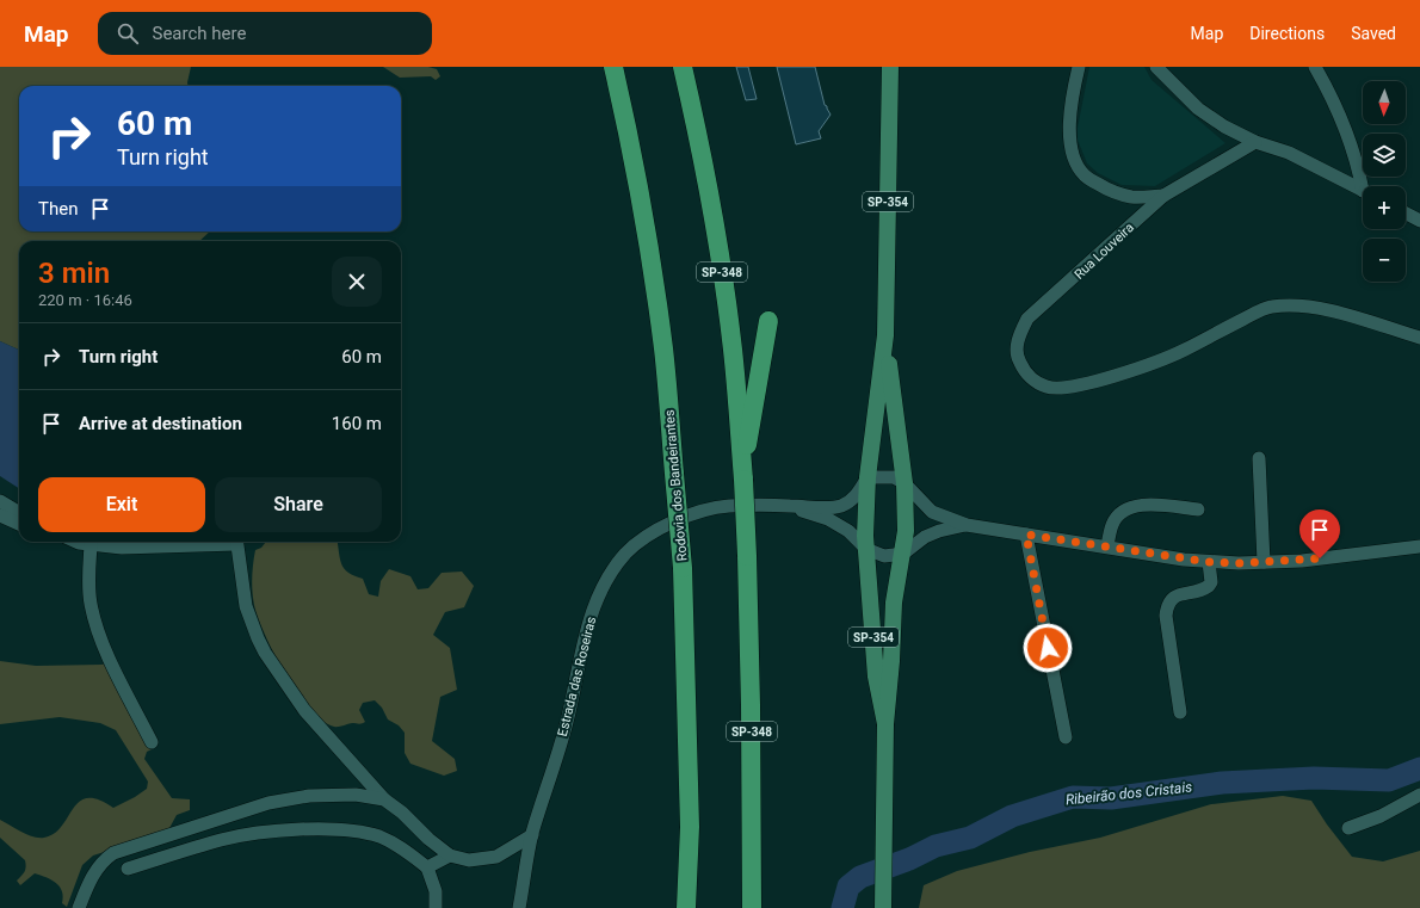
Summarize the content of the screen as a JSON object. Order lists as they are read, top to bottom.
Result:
{
  "streets": {
    "highway": ["SP-348", "Rodovia dos Bandeirantes"],
    "main road": ["SP-354"],
    "street": ["Rua Louveira", "Estrada das Roseiras"]
  },
  "crossings": [
    ["SP-354", "Estrada das Roseiras"]
  ],
  "water": ["Ribeirão dos Cristais"],
  "north": "bottom",
  "page": {
    "header": "Map",
    "search": "Search here",
    "nav": ["Map", "Directions", "Saved"],
    "map_buttons": ["+", "−"],
    "turn": ["60 m", "Turn right"],
    "then": "Then",
    "heading": ["3 min", "220 m · 16:46"],
    "list": [
      {
        "name": "Turn right",
        "value": "60 m"
      },
      {
        "name": "Arrive at destination",
        "value": "160 m"
      }
    ],
    "buttons": ["Exit", "Share"]
  }
}
